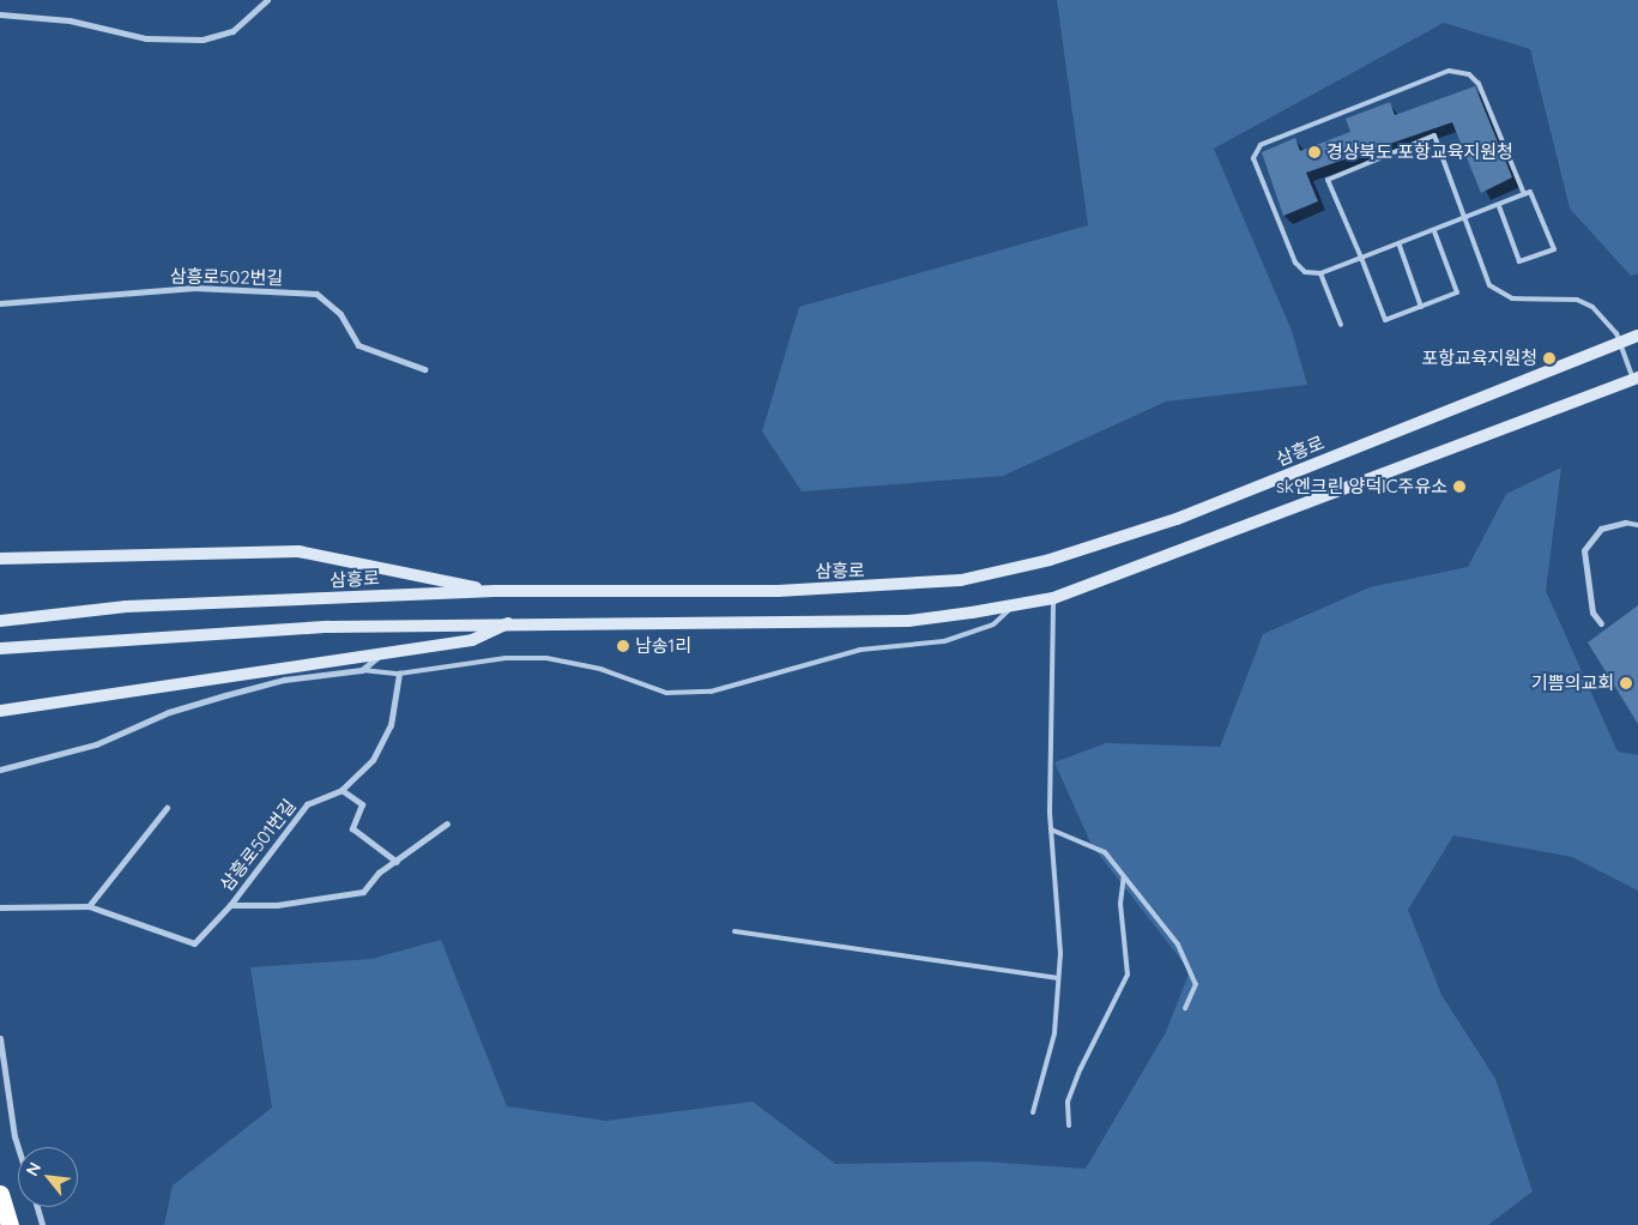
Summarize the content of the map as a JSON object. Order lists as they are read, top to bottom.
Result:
{
  "streets": {
    "main road": ["삼흥로"],
    "street": ["삼흥로502번길", "삼흥로501번길"]
  },
  "places": [
    "경상북도 포항교육지원청",
    "포항교육지원청",
    "sk엔크린 양덕IC주유소",
    "남송1리",
    "기쁨의교회"
  ],
  "north": "top left"
}
